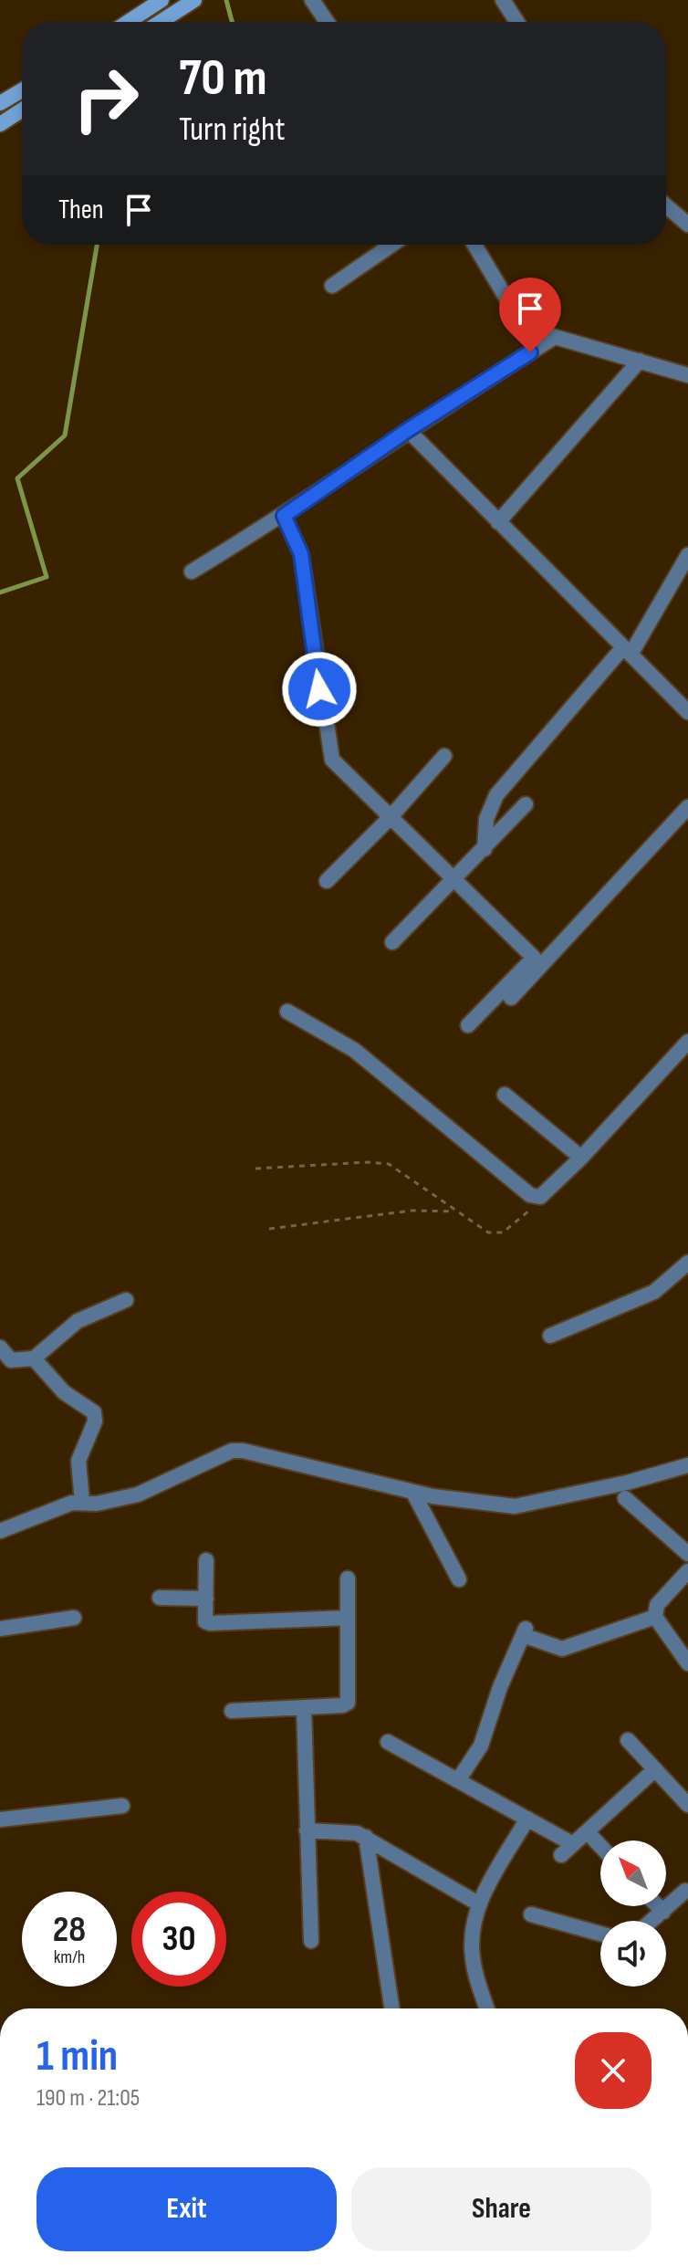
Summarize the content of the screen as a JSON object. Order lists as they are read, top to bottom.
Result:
{
  "north": "top left",
  "page": {
    "turn": ["70 m", "Turn right"],
    "then": "Then",
    "speed": "28 km/h",
    "limit": "30",
    "heading": ["1 min", "190 m · 21:05"],
    "buttons": ["Exit", "Share"]
  }
}
